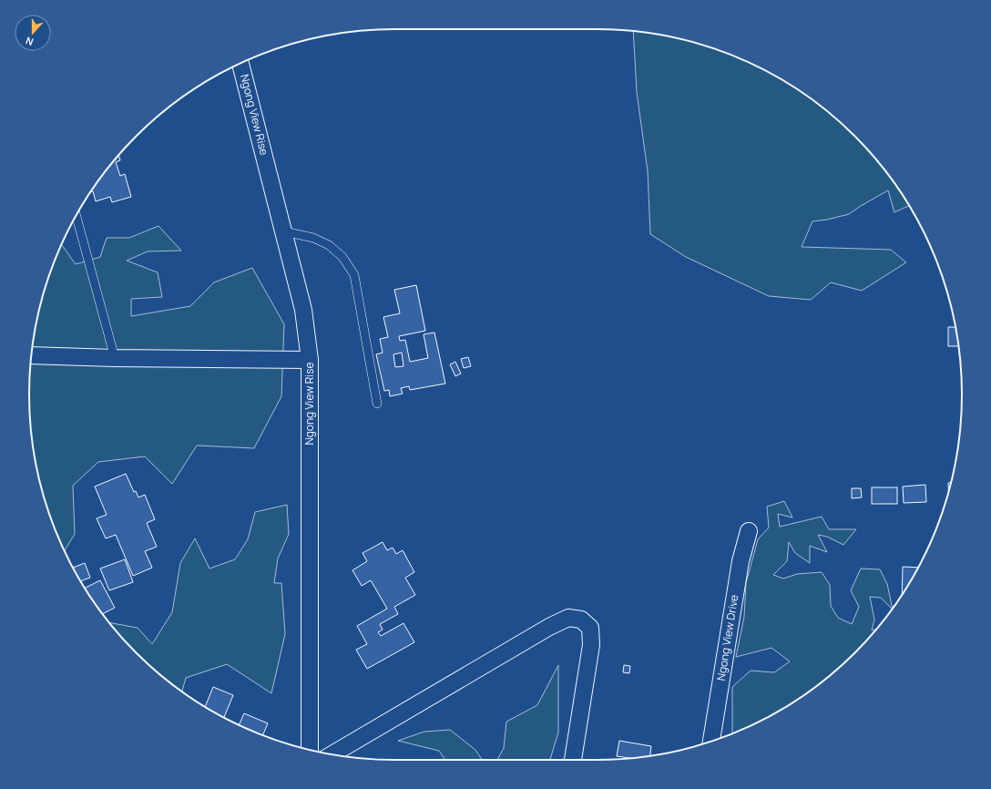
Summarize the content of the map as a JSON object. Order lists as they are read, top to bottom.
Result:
{
  "streets": {
    "street": ["Ngong View Rise", "Ngong View Drive"]
  },
  "north": "bottom"
}
